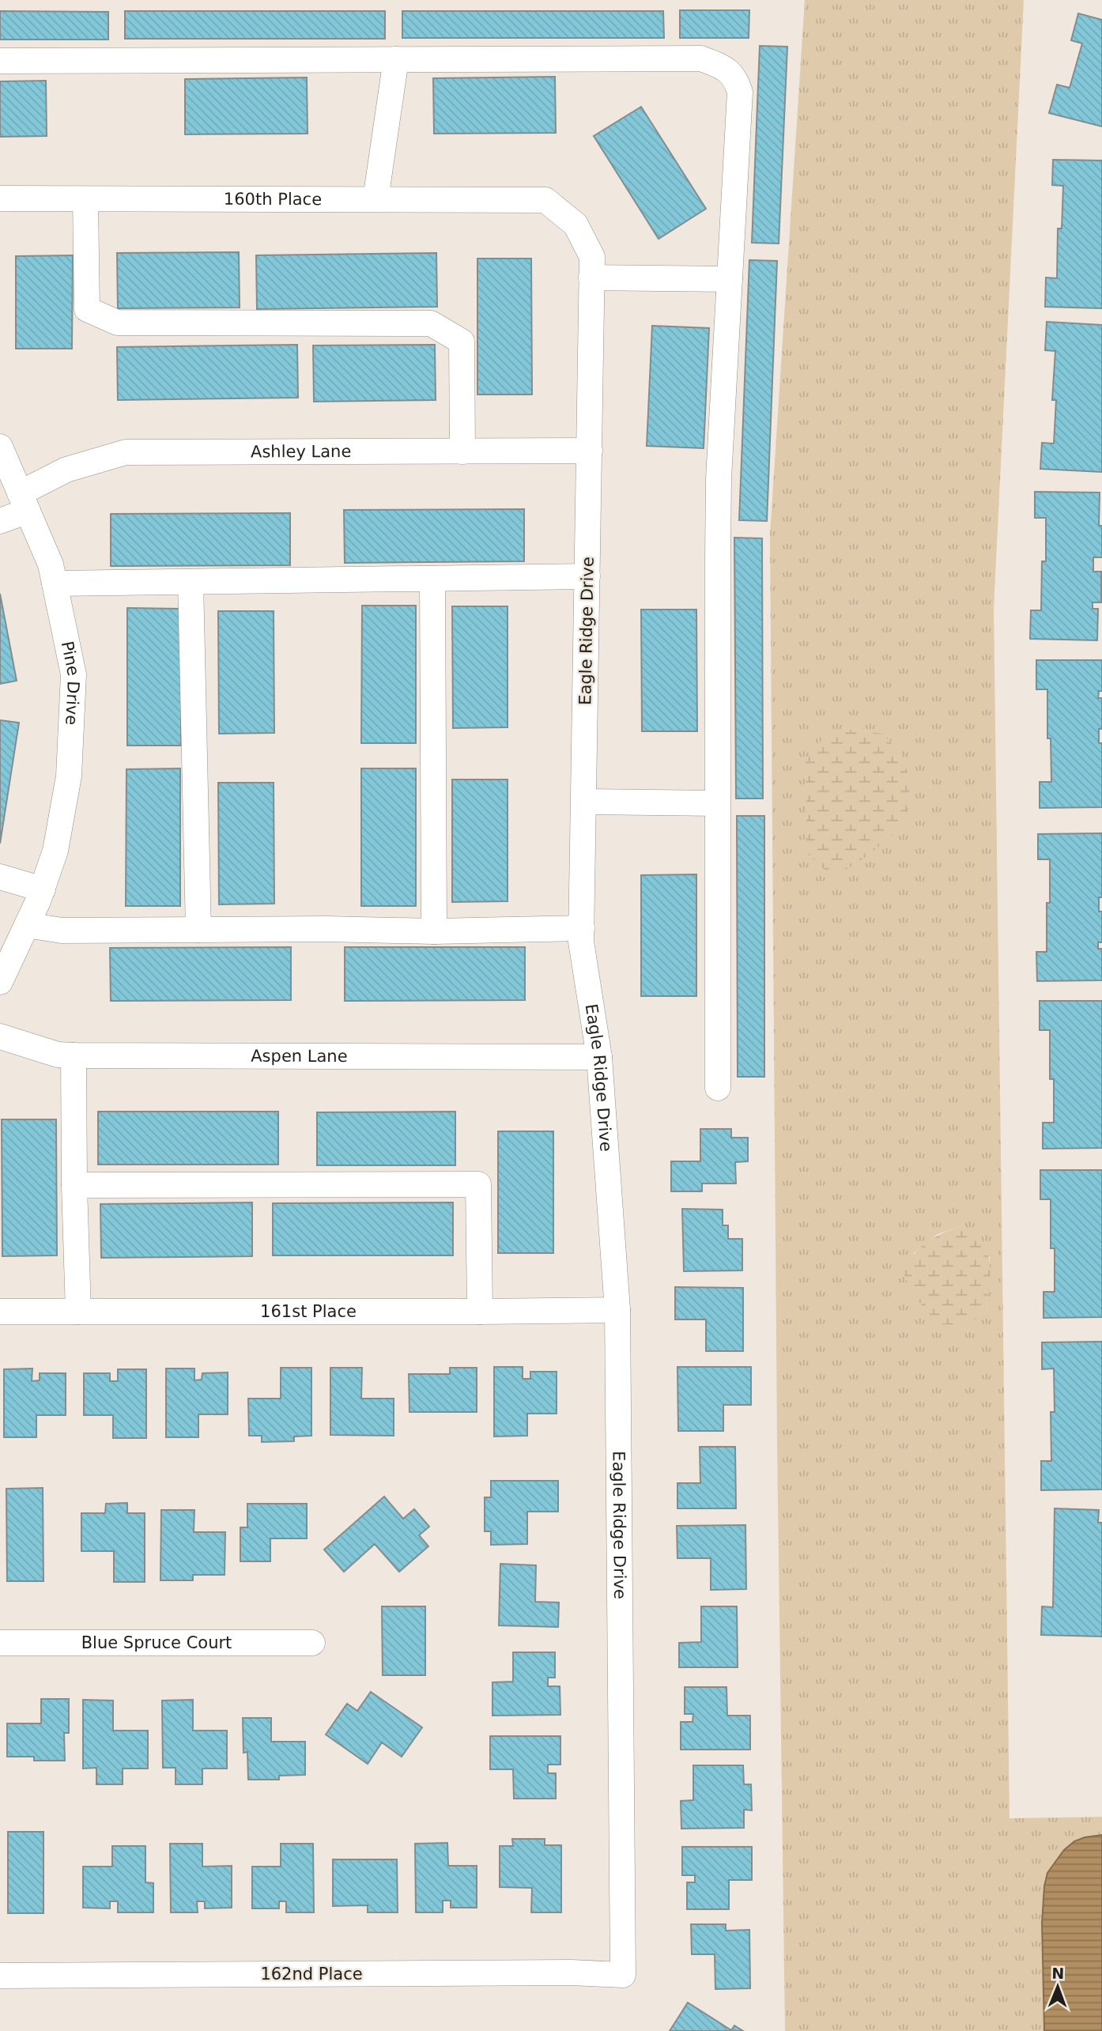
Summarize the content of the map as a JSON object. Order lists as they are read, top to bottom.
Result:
{
  "streets": {
    "street": [
      "160th Place",
      "Ashley Lane",
      "Eagle Ridge Drive",
      "Pine Drive",
      "Aspen Lane",
      "161st Place",
      "Blue Spruce Court",
      "162nd Place"
    ]
  },
  "crossings": [
    ["160th Place", "Eagle Ridge Drive"],
    ["Ashley Lane", "Eagle Ridge Drive"],
    ["Ashley Lane", "Pine Drive"],
    ["Eagle Ridge Drive", "Aspen Lane"],
    ["Eagle Ridge Drive", "161st Place"],
    ["Eagle Ridge Drive", "162nd Place"]
  ],
  "north": "top"
}
